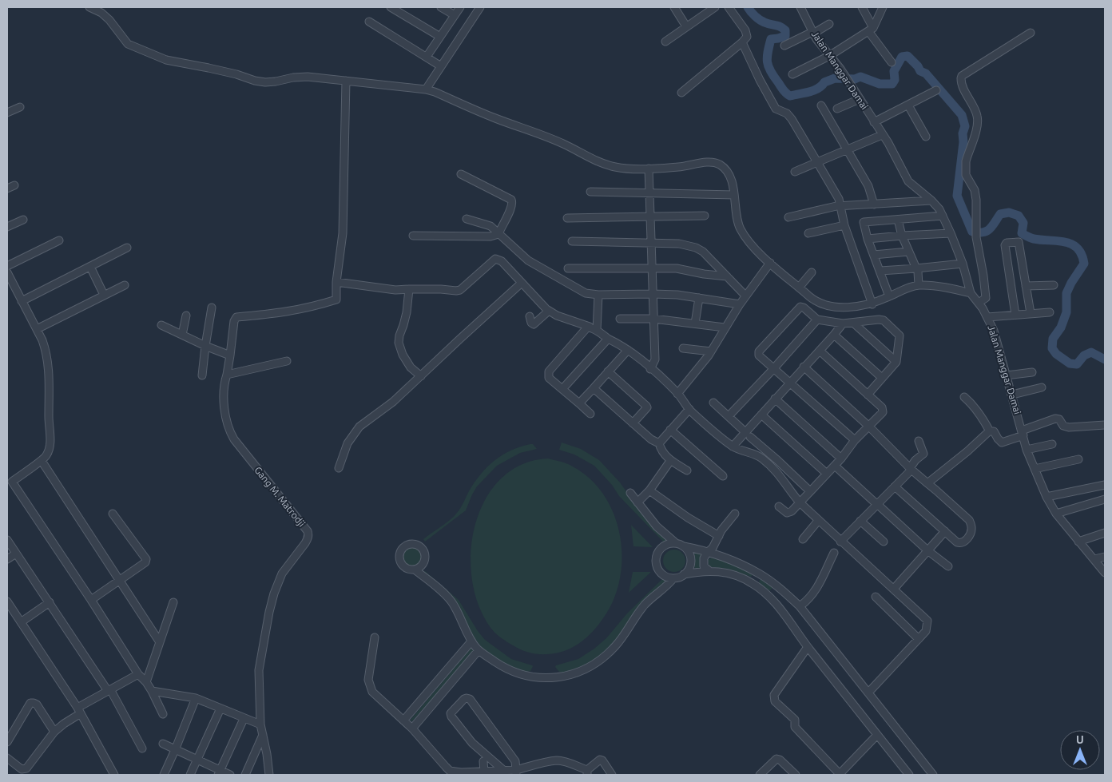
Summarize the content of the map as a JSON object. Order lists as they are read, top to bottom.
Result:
{
  "streets": {
    "street": ["Jalan Manggar Damai", "Gang M. Matrodji"]
  },
  "north": "top"
}
